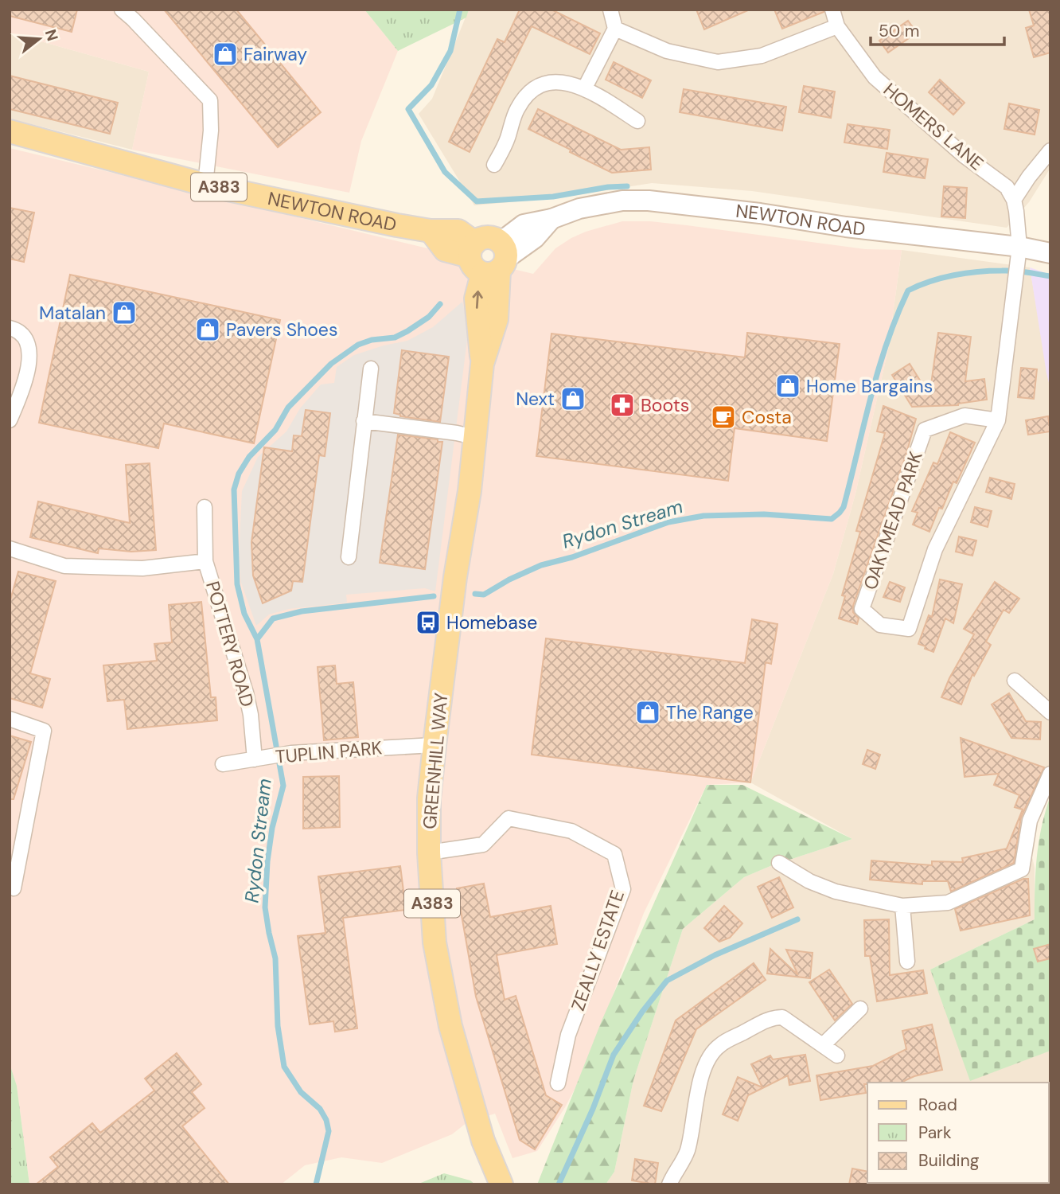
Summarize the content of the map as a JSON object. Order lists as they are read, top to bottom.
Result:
{
  "streets": {
    "main road": ["A383", "NEWTON ROAD", "GREENHILL WAY"],
    "street": [
      "HOMERS LANE",
      "OAKYMEAD PARK",
      "POTTERY ROAD",
      "TUPLIN PARK",
      "ZEALLY ESTATE"
    ]
  },
  "crossings": [
    ["NEWTON ROAD", "OAKYMEAD PARK"],
    ["NEWTON ROAD", "GREENHILL WAY"],
    ["POTTERY ROAD", "TUPLIN PARK"],
    ["TUPLIN PARK", "GREENHILL WAY"],
    ["GREENHILL WAY", "ZEALLY ESTATE"]
  ],
  "water": ["Rydon Stream"],
  "places": {
    "shop": [
      "Fairway",
      "Matalan",
      "Pavers Shoes",
      "Home Bargains",
      "Next",
      "The Range"
    ],
    "pharmacy": ["Boots"],
    "cafe": ["Costa"],
    "bus stop": ["Homebase"]
  },
  "legend": ["Road", "Park", "Building"],
  "scale_bar": "50 m",
  "north": "right"
}
